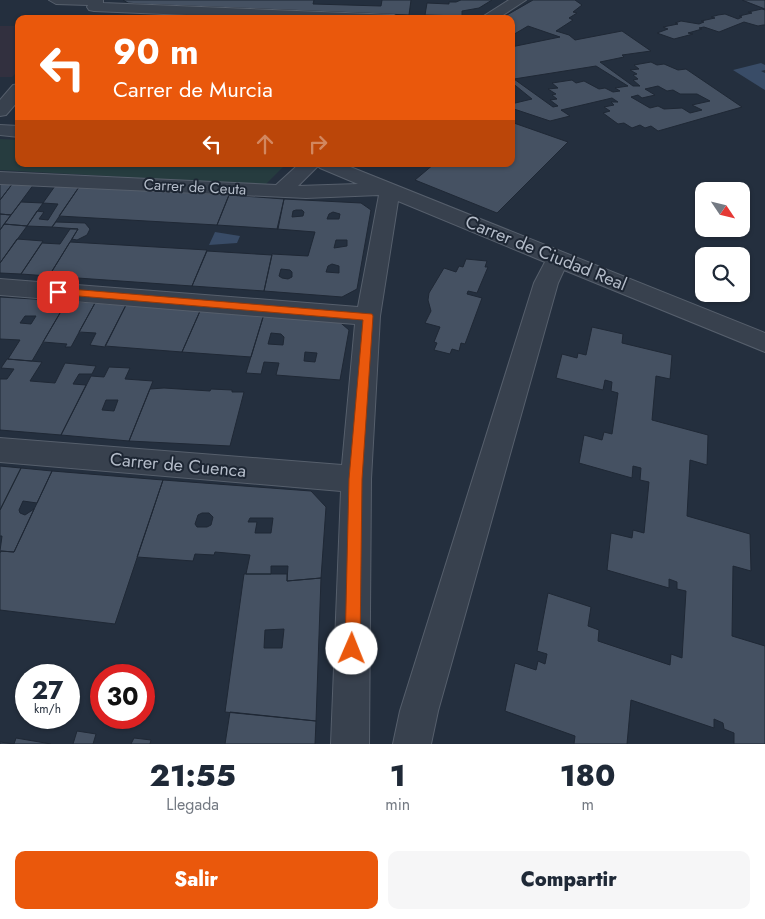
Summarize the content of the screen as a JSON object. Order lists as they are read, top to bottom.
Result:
{
  "streets": {
    "street": ["Carrer de Ceuta", "Carrer de Ciudad Real", "Carrer de Cuenca"]
  },
  "crossings": [
    ["Carrer de Ceuta", "Carrer de Ciudad Real"]
  ],
  "north": "bottom right",
  "page": {
    "turn": ["90 m", "Carrer de Murcia"],
    "speed": "27 km/h",
    "limit": "30",
    "eta": [
      "21:55",
      "Llegada",
      "1",
      "min",
      "180",
      "m"
    ],
    "buttons": ["Salir", "Compartir"]
  }
}
